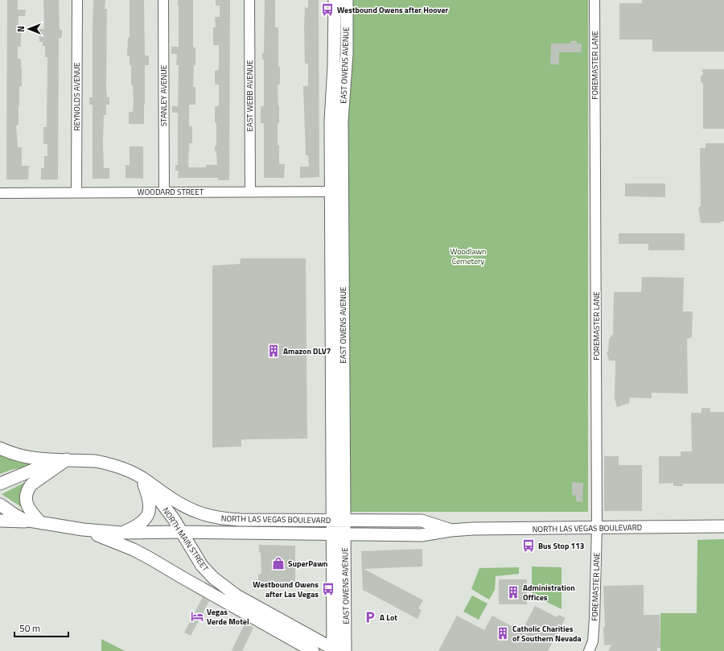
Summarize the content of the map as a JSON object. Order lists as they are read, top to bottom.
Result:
{
  "streets": {
    "main road": ["EAST OWENS AVENUE", "NORTH LAS VEGAS BOULEVARD", "NORTH MAIN STREET"],
    "street": [
      "FOREMASTER LANE",
      "STANLEY AVENUE",
      "EAST WEBB AVENUE",
      "REYNOLDS AVENUE",
      "WOODARD STREET"
    ]
  },
  "crossings": [
    ["EAST OWENS AVENUE", "WOODARD STREET"],
    ["EAST OWENS AVENUE", "NORTH LAS VEGAS BOULEVARD"],
    ["EAST OWENS AVENUE", "NORTH MAIN STREET"],
    ["FOREMASTER LANE", "NORTH LAS VEGAS BOULEVARD"],
    ["STANLEY AVENUE", "WOODARD STREET"],
    ["EAST WEBB AVENUE", "WOODARD STREET"],
    ["REYNOLDS AVENUE", "WOODARD STREET"],
    ["NORTH LAS VEGAS BOULEVARD", "NORTH MAIN STREET"]
  ],
  "parks": ["Woodlawn Cemetery"],
  "places": {
    "bus stop": ["Westbound Owens after Hoover", "Bus Stop 113", "Westbound Owens after Las Vegas"],
    "building": ["Amazon DLV7", "Administration Offices", "Catholic Charities of Southern Nevada"],
    "shop": ["SuperPawn"],
    "hotel": ["Vegas Verde Motel"],
    "parking": ["A Lot"]
  },
  "scale_bar": "50 m",
  "north": "left"
}
